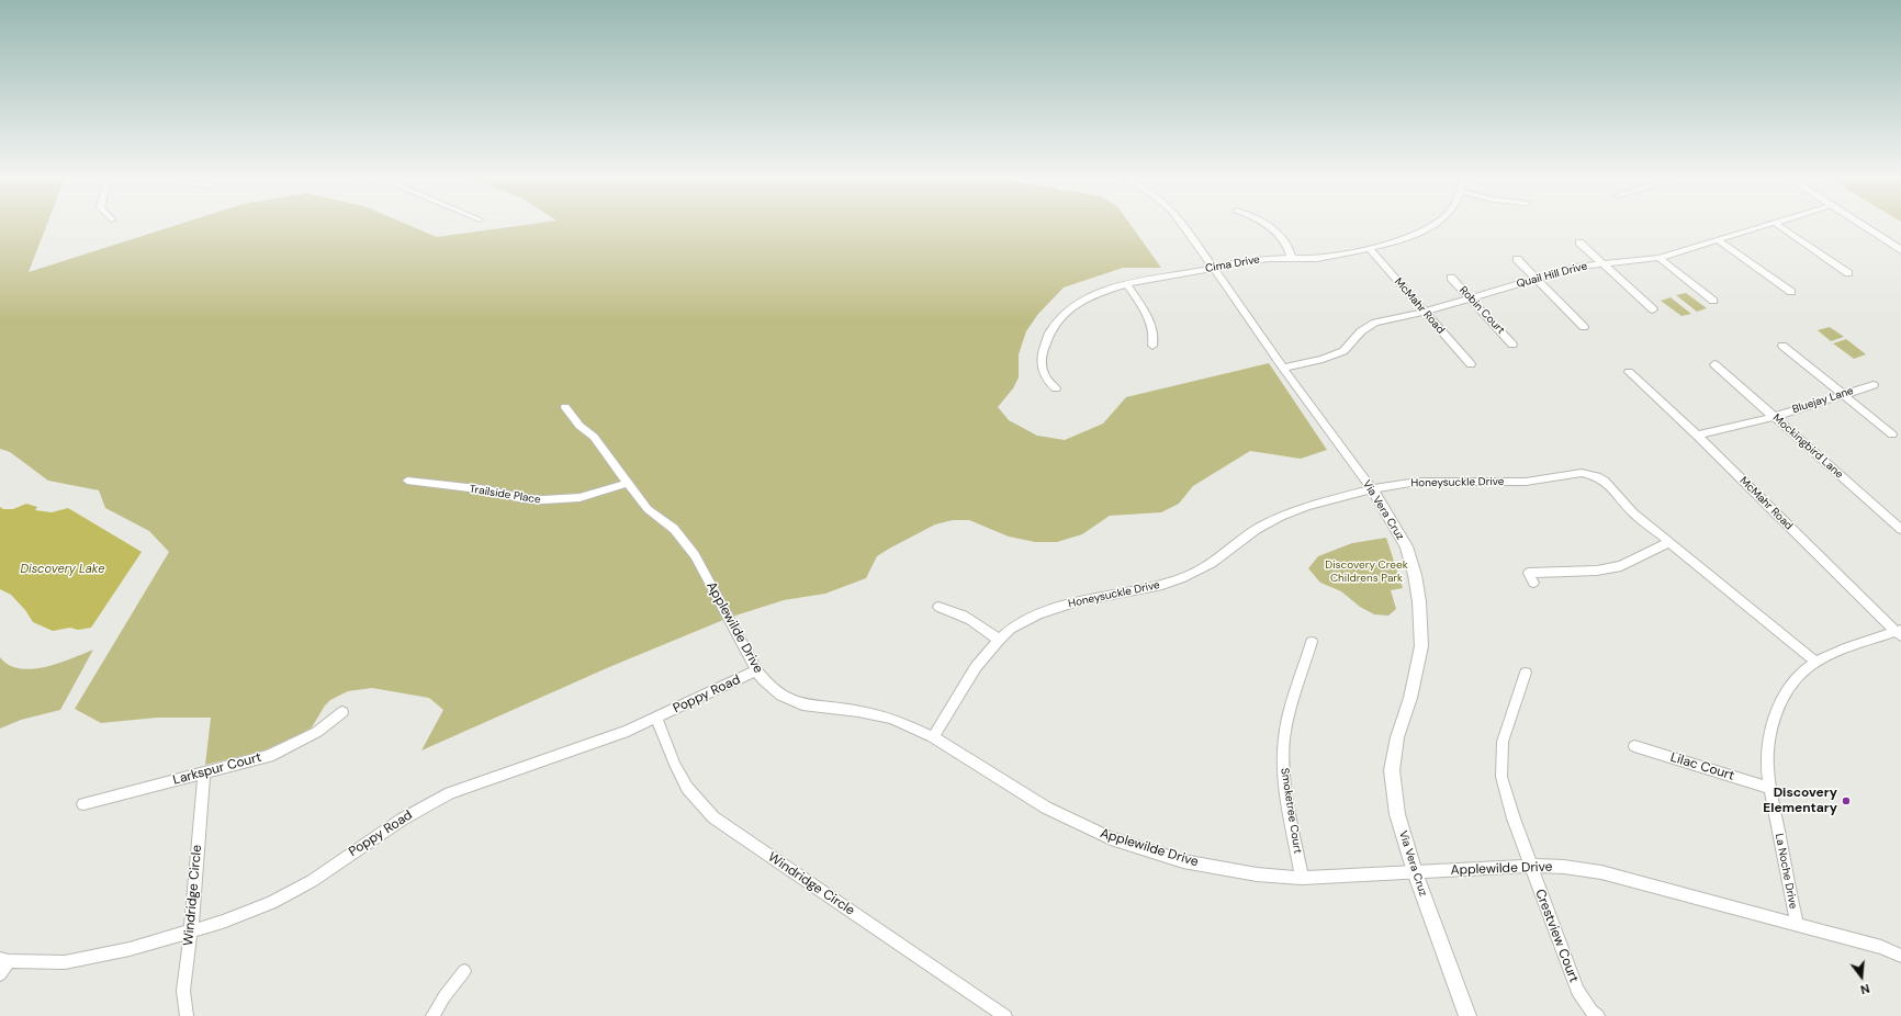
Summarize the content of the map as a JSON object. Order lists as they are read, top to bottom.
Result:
{
  "streets": {
    "street": [
      "Cima Drive",
      "Quail Hill Drive",
      "McMahr Road",
      "Robin Court",
      "Bluejay Lane",
      "Mockingbird Lane",
      "Honeysuckle Drive",
      "Trailside Place",
      "Via Vera Cruz",
      "Applewilde Drive",
      "Poppy Road",
      "Lilac Court",
      "Larkspur Court",
      "Smoketree Court",
      "La Noche Drive",
      "Windridge Circle",
      "Crestview Court"
    ]
  },
  "crossings": [
    ["Cima Drive", "McMahr Road"],
    ["Cima Drive", "Via Vera Cruz"],
    ["Quail Hill Drive", "McMahr Road"],
    ["Quail Hill Drive", "Robin Court"],
    ["Quail Hill Drive", "Via Vera Cruz"],
    ["McMahr Road", "Bluejay Lane"],
    ["McMahr Road", "La Noche Drive"],
    ["Bluejay Lane", "Mockingbird Lane"],
    ["Honeysuckle Drive", "Via Vera Cruz"],
    ["Honeysuckle Drive", "Applewilde Drive"],
    ["Honeysuckle Drive", "La Noche Drive"],
    ["Trailside Place", "Applewilde Drive"],
    ["Via Vera Cruz", "Applewilde Drive"],
    ["Applewilde Drive", "Poppy Road"],
    ["Applewilde Drive", "Smoketree Court"],
    ["Applewilde Drive", "La Noche Drive"],
    ["Applewilde Drive", "Crestview Court"],
    ["Poppy Road", "Windridge Circle"],
    ["Lilac Court", "La Noche Drive"],
    ["Larkspur Court", "Windridge Circle"]
  ],
  "water": ["Discovery Lake"],
  "parks": ["Discovery Creek Childrens Park"],
  "places": ["Discovery Elementary"],
  "north": "bottom"
}
